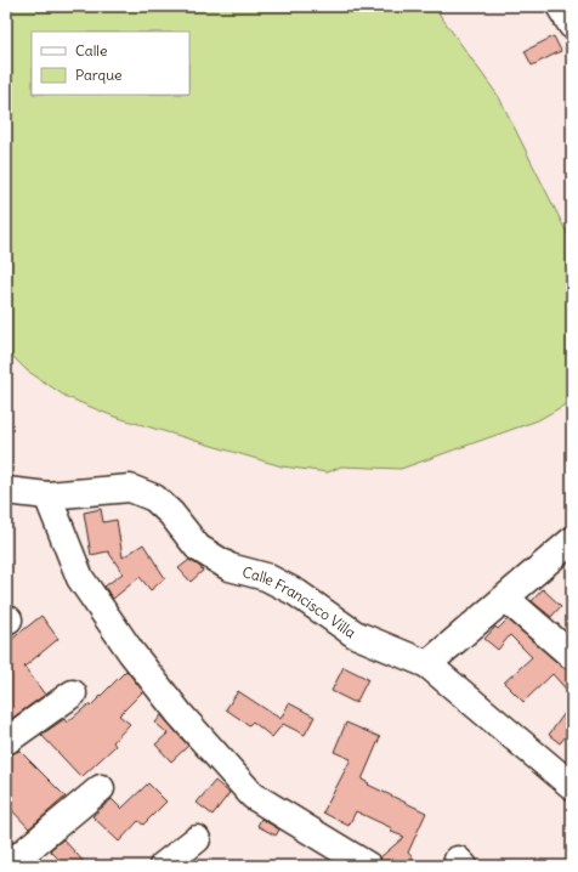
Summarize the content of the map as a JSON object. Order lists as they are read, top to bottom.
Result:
{
  "streets": {
    "street": ["Calle Francisco Villa"]
  },
  "legend": ["Calle", "Parque"]
}
